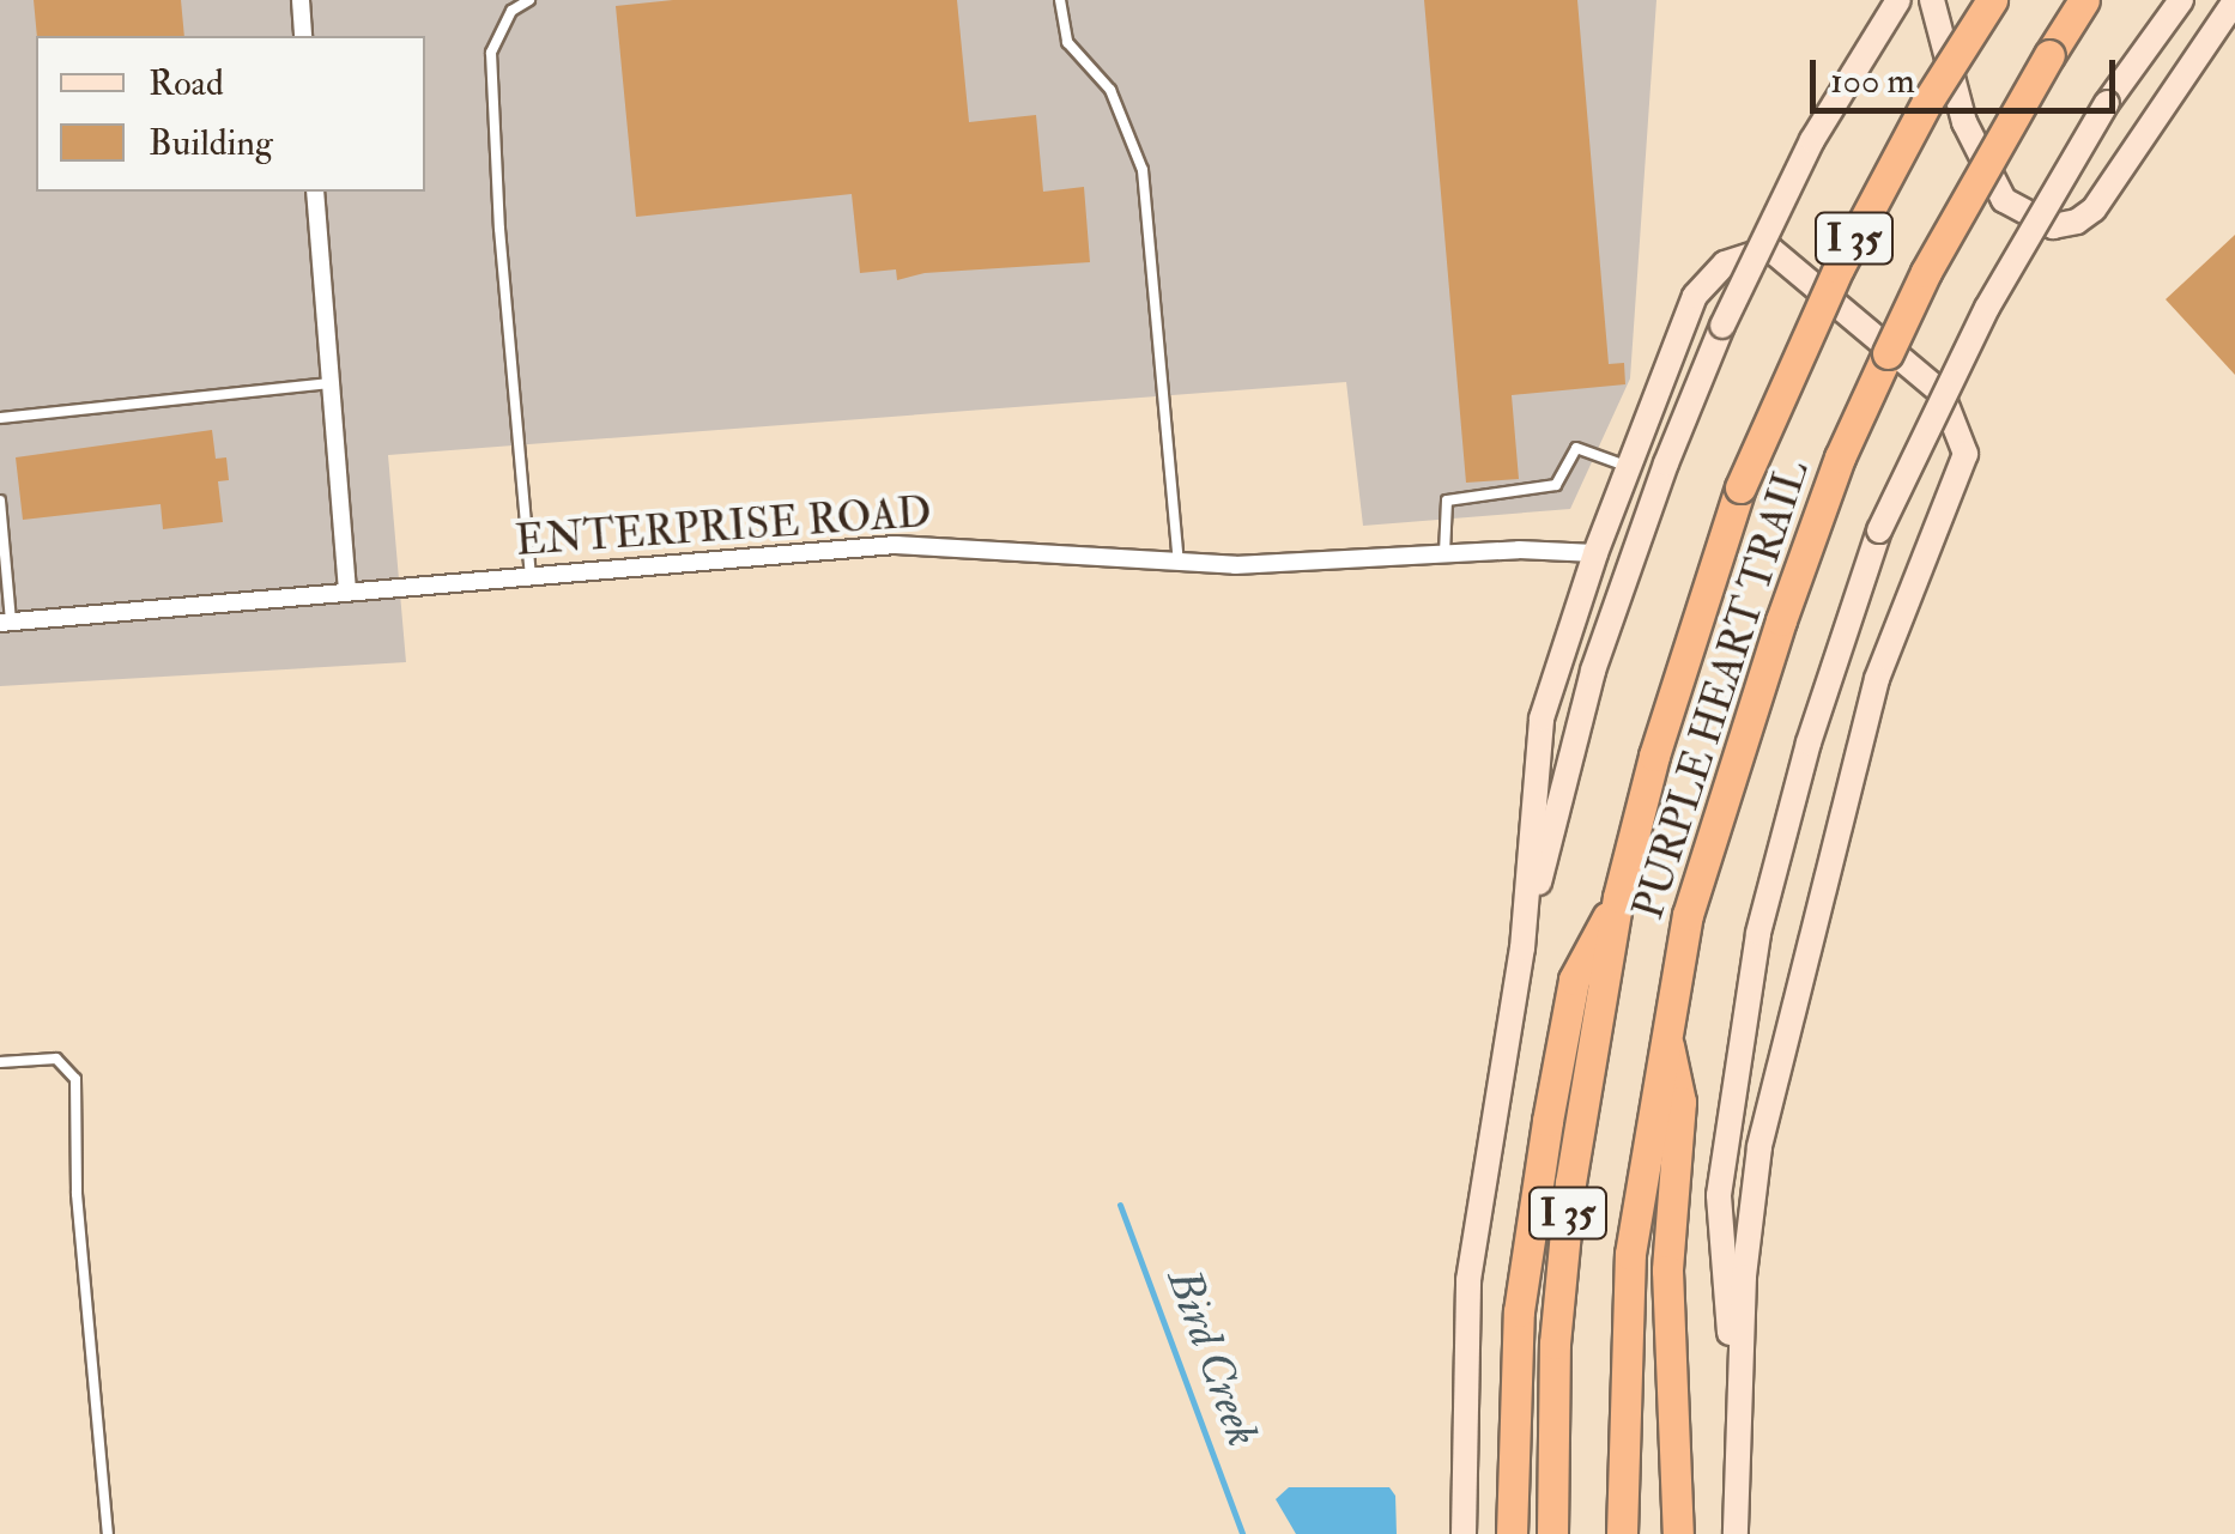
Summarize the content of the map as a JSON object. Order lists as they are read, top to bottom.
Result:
{
  "streets": {
    "highway": ["I 35", "PURPLE HEART TRAIL"],
    "street": ["ENTERPRISE ROAD"]
  },
  "water": ["Bird Creek"],
  "legend": ["Road", "Building"],
  "scale_bar": "100 m"
}
